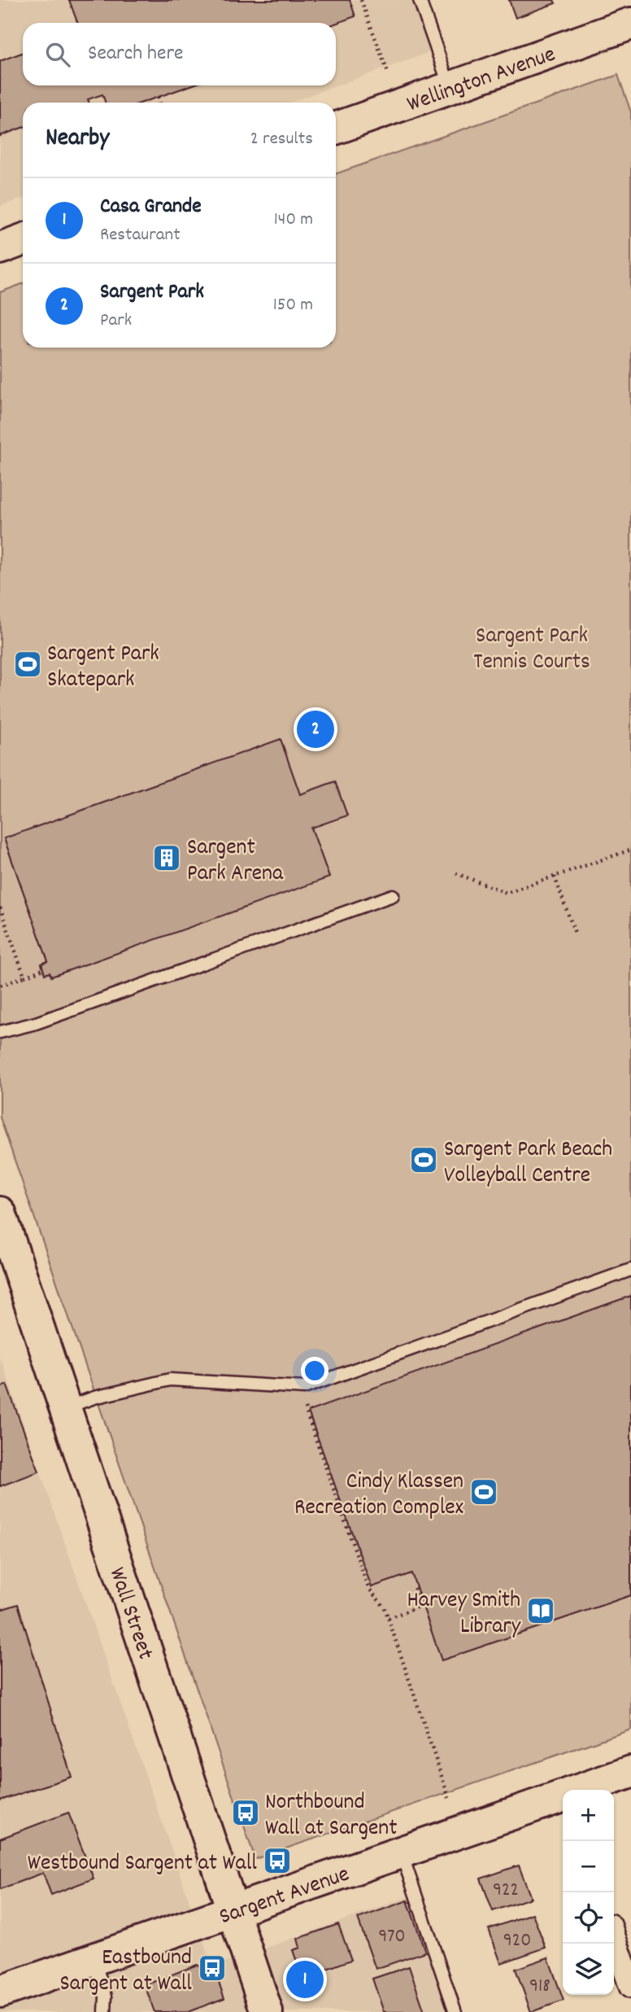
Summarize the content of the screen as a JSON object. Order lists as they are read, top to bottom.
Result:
{
  "streets": {
    "main road": ["Wellington Avenue", "Wall Street", "Sargent Avenue"]
  },
  "crossings": [
    ["Wall Street", "Sargent Avenue"]
  ],
  "parks": ["Sargent Park Tennis Courts"],
  "places": {
    "sports": ["Sargent Park Skatepark", "Sargent Park Beach Volleyball Centre", "Cindy Klassen Recreation Complex"],
    "building": ["Sargent Park Arena"],
    "library": ["Harvey Smith Library"],
    "bus stop": ["Northbound Wall at Sargent", "Westbound Sargent at Wall", "Eastbound Sargent at Wall"]
  },
  "house_numbers": [
    "922",
    "970",
    "920",
    "918"
  ],
  "page": {
    "search": "Search here",
    "heading": ["Nearby", "2 results"],
    "list": [
      {
        "mark": "1",
        "name": "Casa Grande",
        "note": "Restaurant",
        "value": "140 m"
      },
      {
        "mark": "2",
        "name": "Sargent Park",
        "note": "Park",
        "value": "150 m"
      }
    ],
    "pins": ["2", "1"],
    "map_buttons": ["+", "−"]
  }
}
